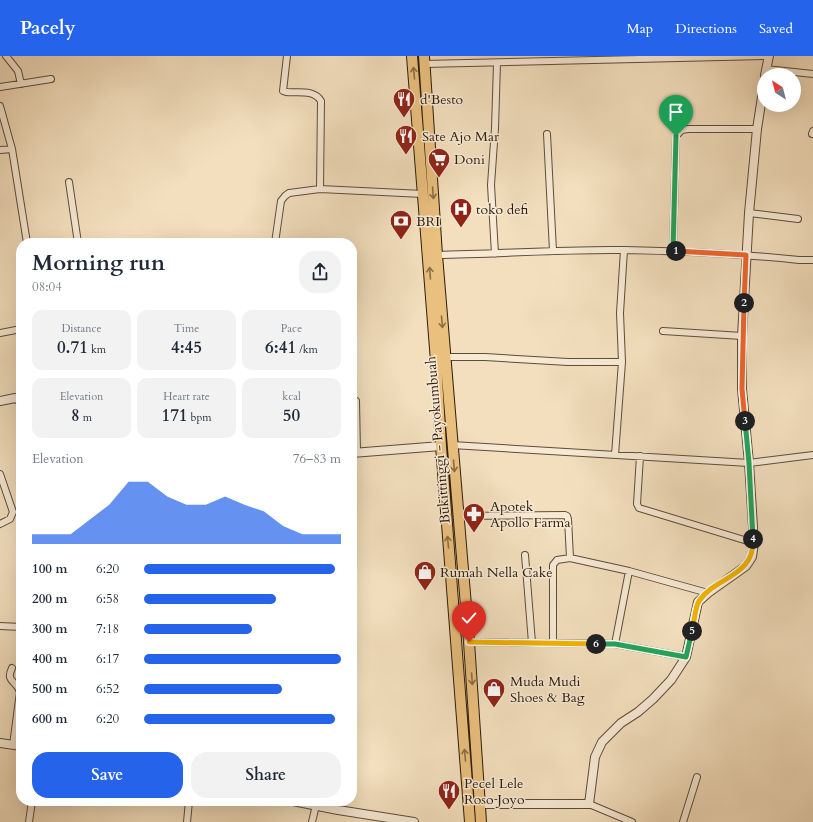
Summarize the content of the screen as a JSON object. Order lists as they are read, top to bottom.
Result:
{
  "streets": {
    "highway": ["Bukittinggi - Payokumbuah"]
  },
  "places": {
    "restaurant": ["d'Besto", "Sate Ajo Mar", "Pecel Lele Roso Joyo"],
    "supermarket": ["Doni"],
    "hospital": ["toko defi"],
    "bank": ["BRI"],
    "pharmacy": ["Apotek Apollo Farma"],
    "shop": ["Rumah Nella Cake", "Muda Mudi Shoes & Bag"]
  },
  "north": "top left",
  "page": {
    "header": "Pacely",
    "nav": ["Map", "Directions", "Saved"],
    "heading": ["Morning run", "08:04"],
    "pins": [
      "1",
      "2",
      "3",
      "4",
      "5",
      "6"
    ],
    "stats": [
      ["Distance", "0.71 km"],
      ["Time", "4:45"],
      ["Pace", "6:41 /km"],
      ["Elevation", "8 m"],
      ["Heart rate", "171 bpm"],
      ["kcal", "50"]
    ],
    "chart": ["Elevation", "76–83 m"],
    "list": [
      {
        "name": "100 m",
        "note": "6:20"
      },
      {
        "name": "200 m",
        "note": "6:58"
      },
      {
        "name": "300 m",
        "note": "7:18"
      },
      {
        "name": "400 m",
        "note": "6:17"
      },
      {
        "name": "500 m",
        "note": "6:52"
      },
      {
        "name": "600 m",
        "note": "6:20"
      }
    ],
    "buttons": ["Save", "Share"]
  }
}
